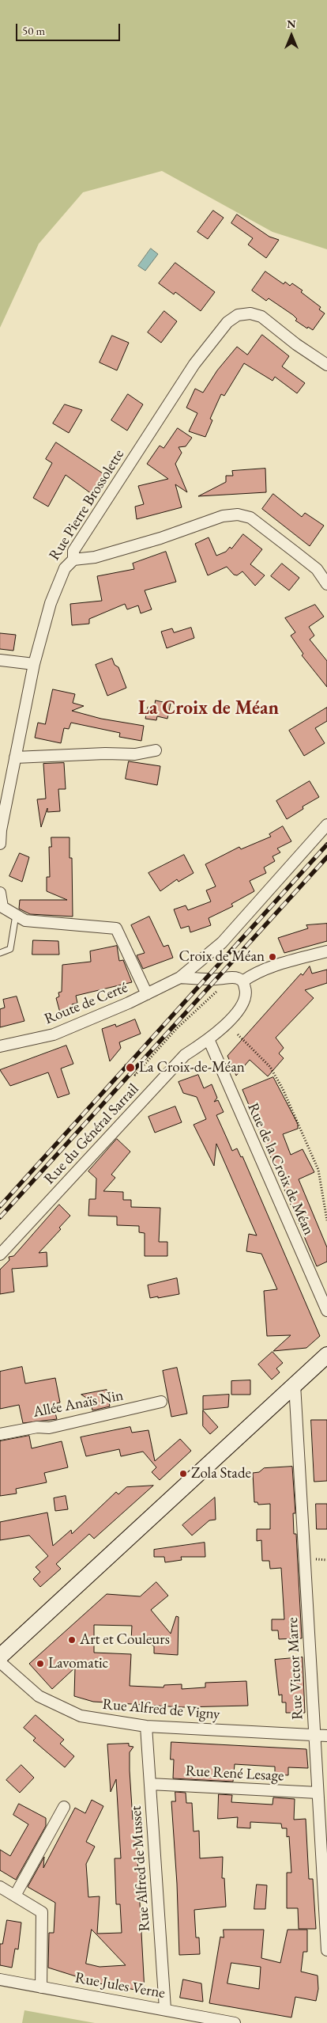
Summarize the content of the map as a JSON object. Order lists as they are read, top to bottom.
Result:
{
  "streets": {
    "street": [
      "Rue Pierre Brossolette",
      "Route de Certé",
      "Rue du Général Sarrail",
      "Rue de la Croix de Méan",
      "Allée Anaïs Nin",
      "Rue Victor Marre",
      "Rue Alfred de Vigny",
      "Rue René Lesage",
      "Rue Alfred de Musset",
      "Rue Jules Verne"
    ]
  },
  "crossings": [
    ["Rue du Général Sarrail", "Rue de la Croix de Méan"],
    ["Rue Victor Marre", "Rue Alfred de Vigny"],
    ["Rue Victor Marre", "Rue René Lesage"],
    ["Rue Alfred de Vigny", "Rue Alfred de Musset"],
    ["Rue René Lesage", "Rue Alfred de Musset"],
    ["Rue Alfred de Musset", "Rue Jules Verne"]
  ],
  "districts": ["La Croix de Méan"],
  "places": [
    "Croix de Méan",
    "La Croix-de-Méan",
    "Zola Stade",
    "Art et Couleurs",
    "Lavomatic"
  ],
  "scale_bar": "50 m",
  "north": "top"
}
